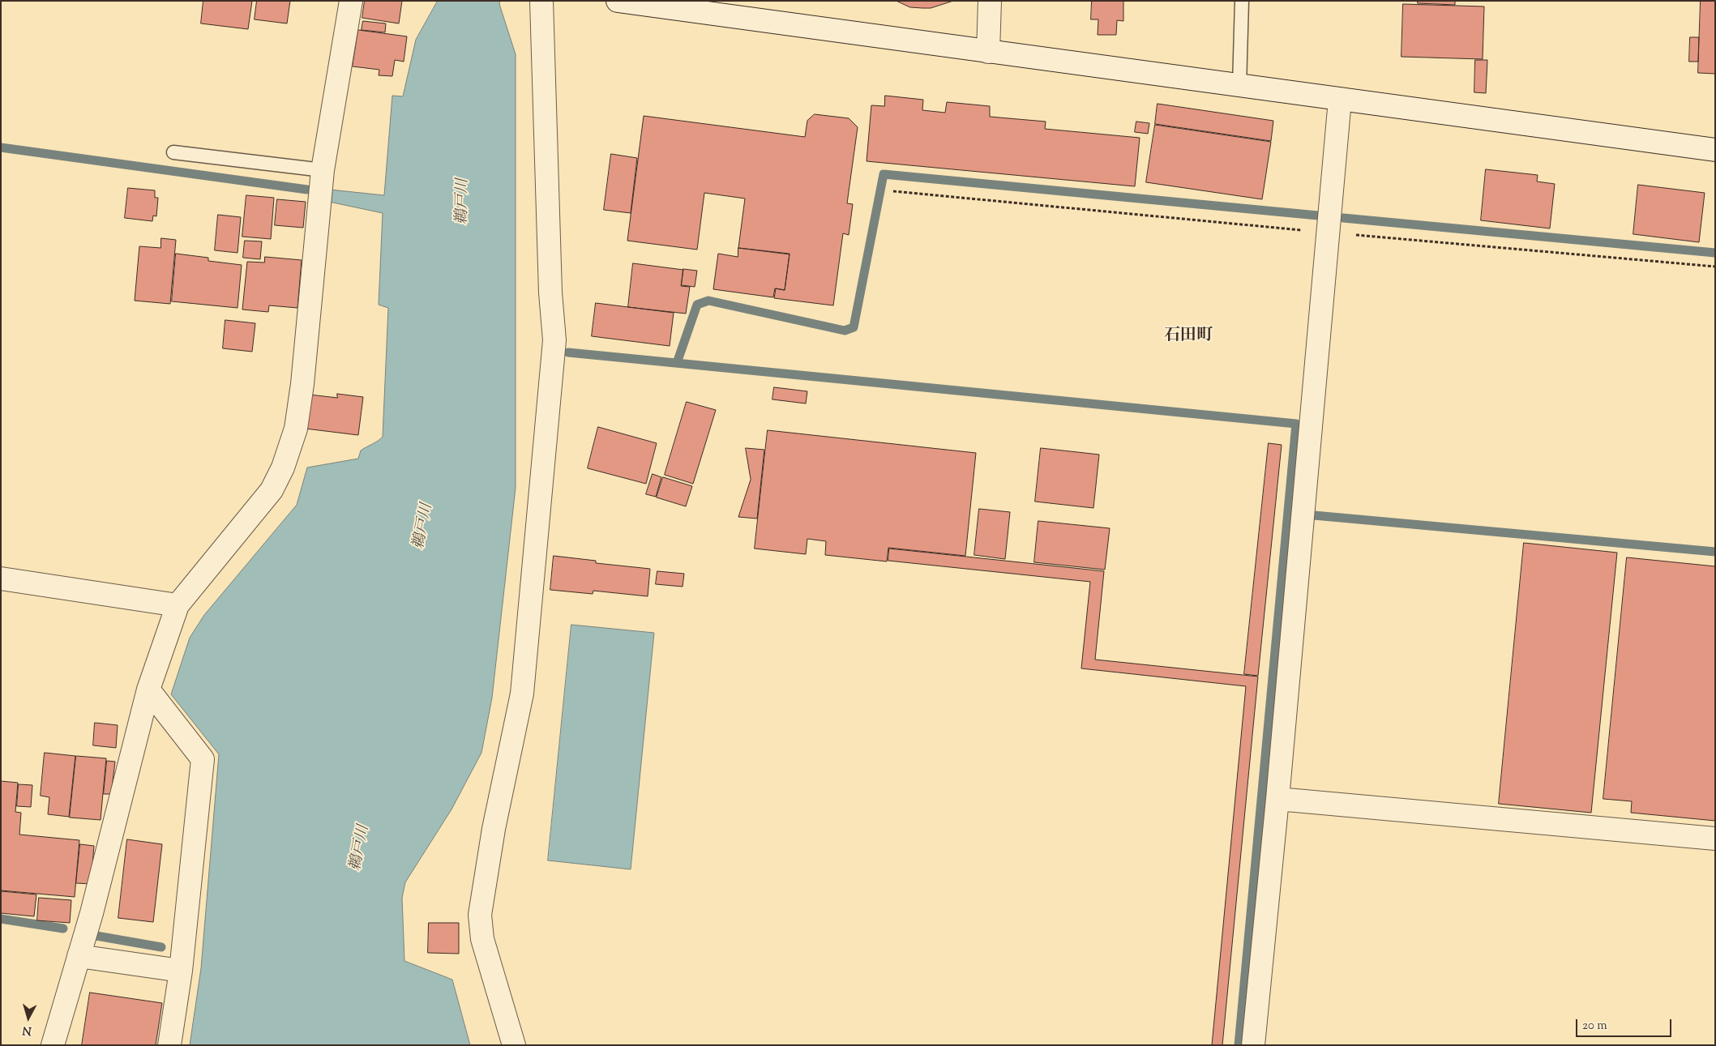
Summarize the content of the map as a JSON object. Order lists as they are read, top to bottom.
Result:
{
  "districts": ["石田町"],
  "water": ["鵜戸川"],
  "scale_bar": "20 m",
  "north": "bottom"
}
